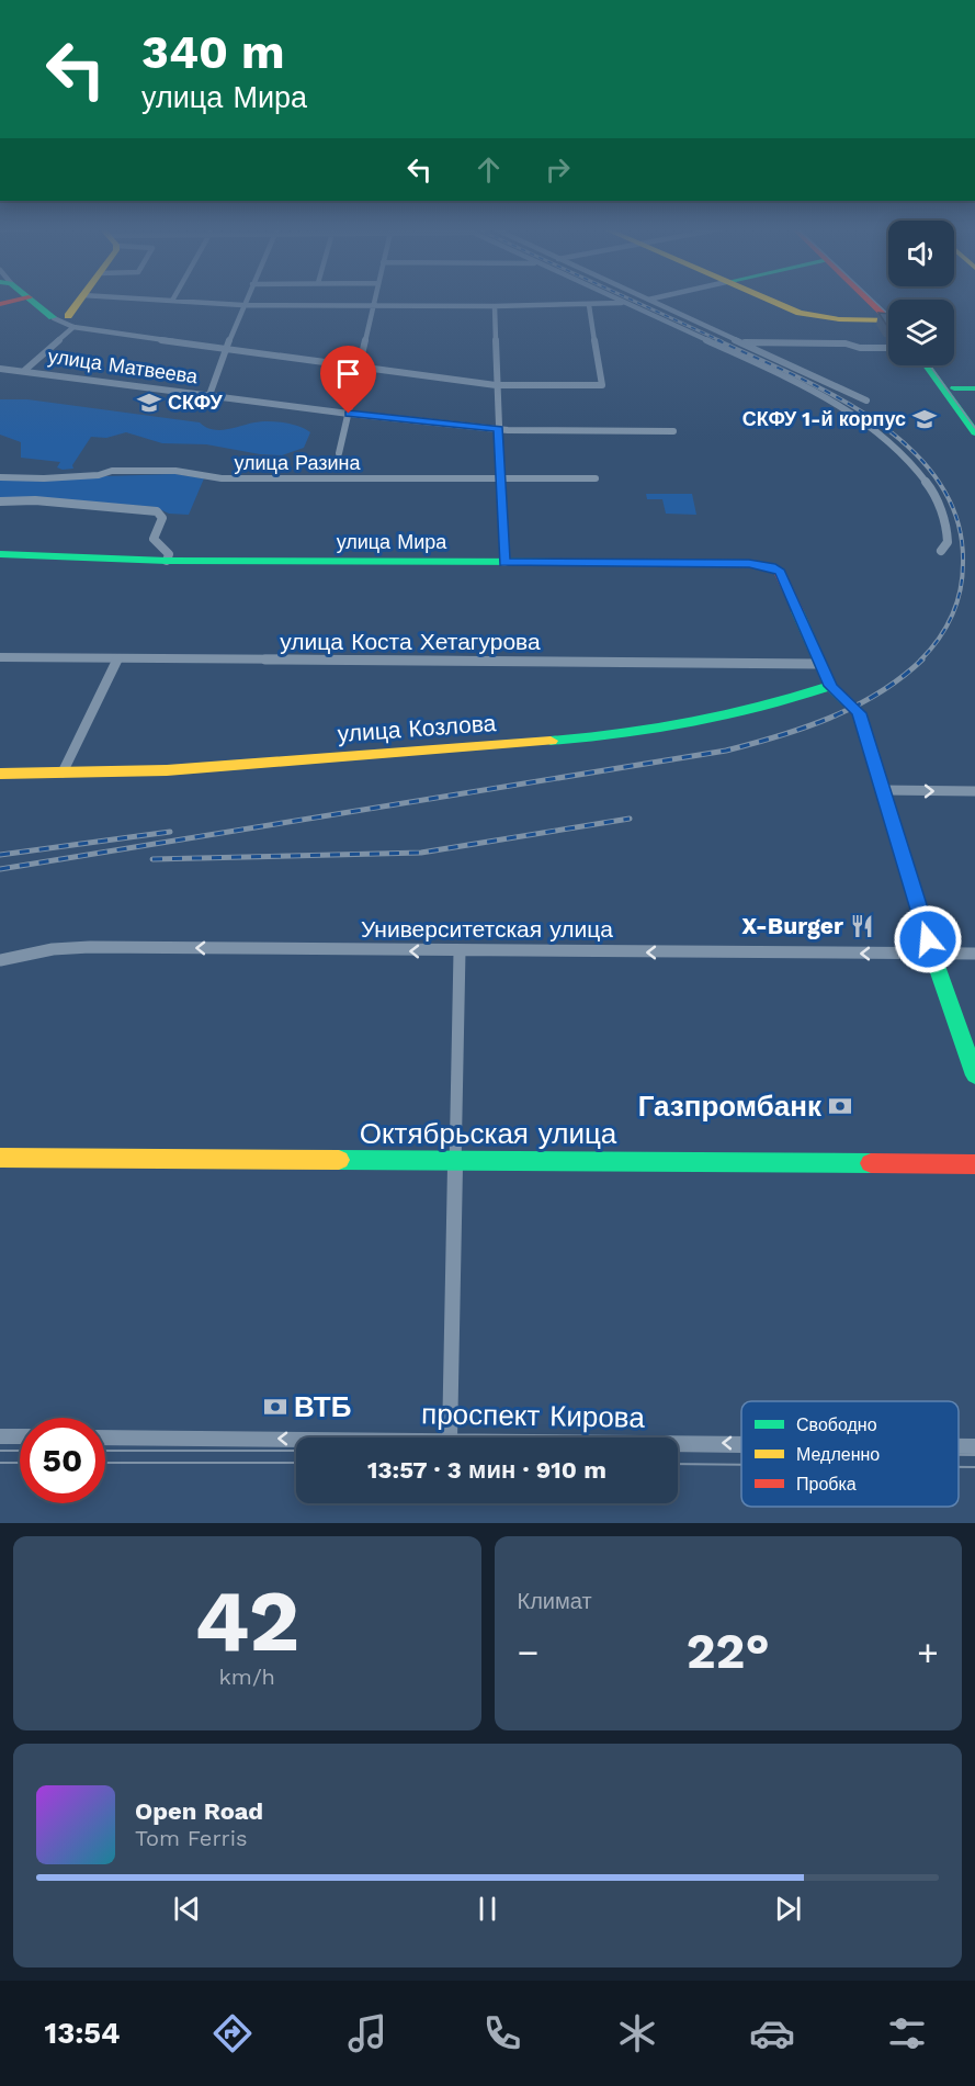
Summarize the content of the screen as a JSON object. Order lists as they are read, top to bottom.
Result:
{
  "streets": {
    "street": [
      "улица Матвеева",
      "улица Разина",
      "улица Мира",
      "улица Коста Хетагурова",
      "улица Козлова",
      "Университетская улица",
      "Октябрьская улица",
      "проспект Кирова"
    ]
  },
  "crossings": [
    ["улица Мира", "улица Коста Хетагурова"]
  ],
  "one_way": ["Университетская улица", "проспект Кирова"],
  "places": {
    "school or university": ["СКФУ", "СКФУ 1-й корпус"],
    "restaurant": ["X-Burger"],
    "bank": ["Газпромбанк", "ВТБ"]
  },
  "legend": ["Свободно", "Медленно", "Пробка"],
  "page": {
    "turn": ["340 m", "улица Мира"],
    "limit": "50",
    "trip": "13:57 · 3 мин · 910 m",
    "tile": [
      ["42", "km/h"],
      "Климат"
    ],
    "heat": ["−", "22°", "+"],
    "song": ["Open Road", "Tom Ferris"],
    "tabs": "13:54"
  }
}
